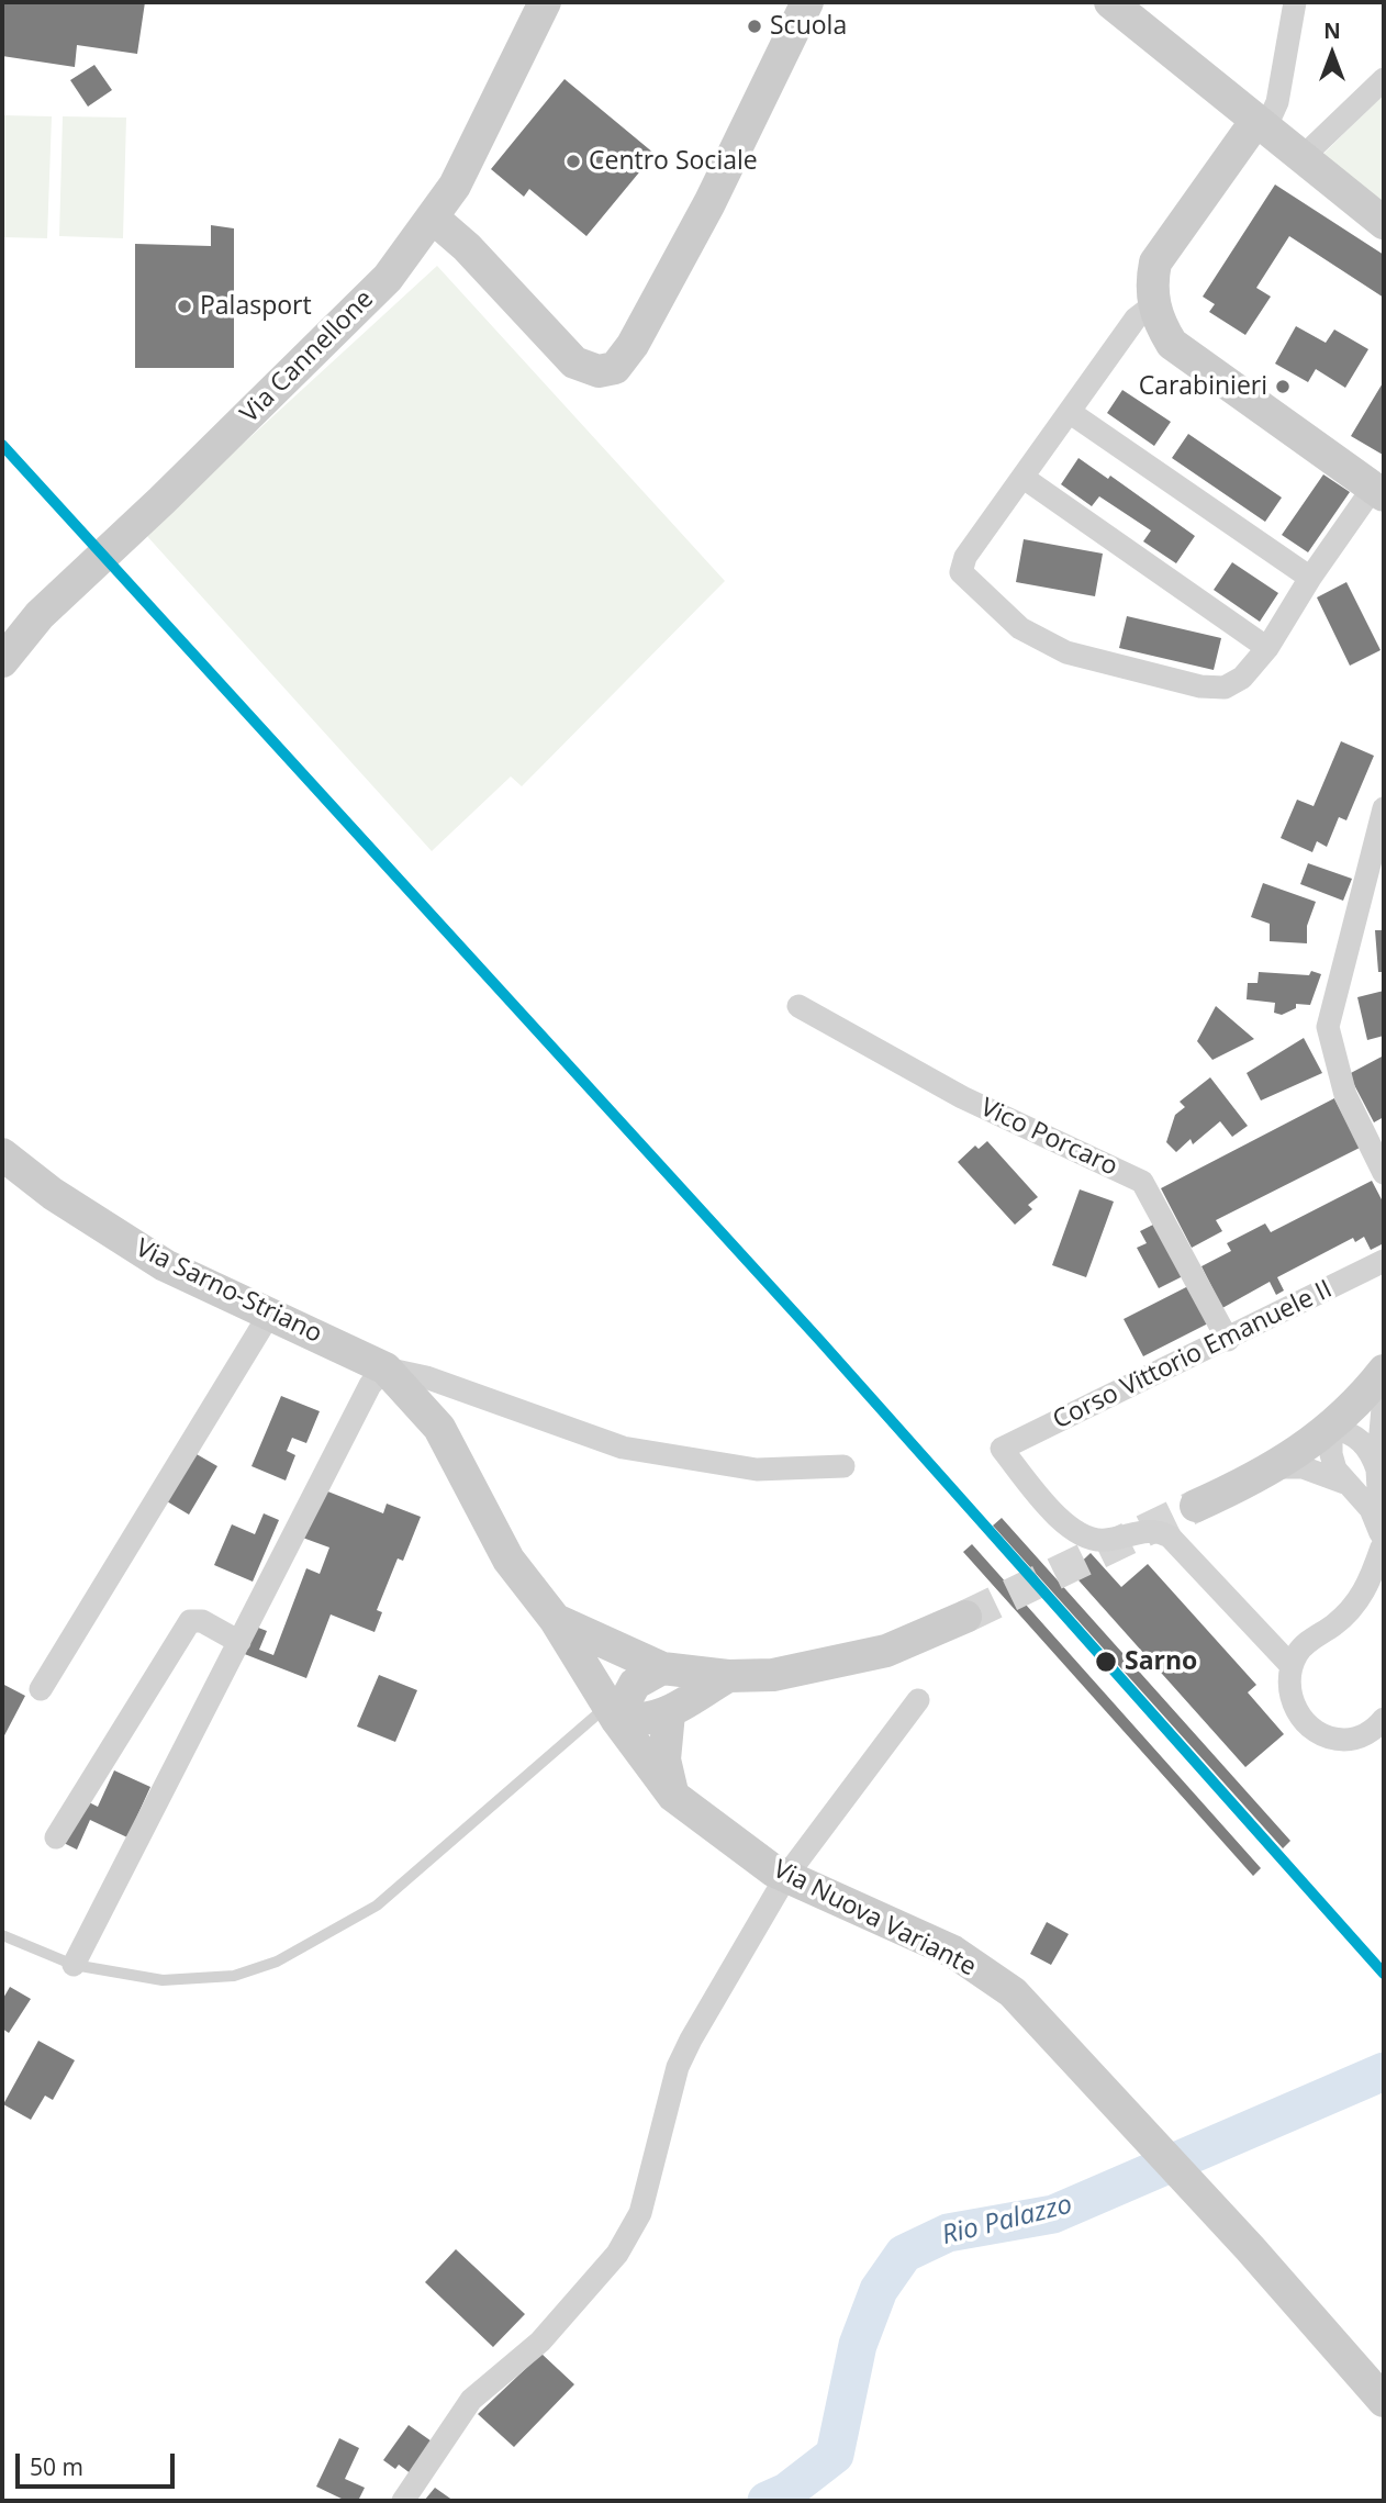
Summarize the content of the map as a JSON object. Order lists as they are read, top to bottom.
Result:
{
  "streets": {
    "main road": ["Via Cannellone", "Via Sarno-Striano", "Via Nuova Variante"],
    "street": ["Vico Porcaro", "Corso Vittorio Emanuele II"]
  },
  "crossings": [
    ["Vico Porcaro", "Corso Vittorio Emanuele II"],
    ["Via Sarno-Striano", "Via Nuova Variante"]
  ],
  "water": ["Rio Palazzo"],
  "places": [
    "Scuola",
    "Centro Sociale",
    "Palasport",
    "Carabinieri",
    "Sarno"
  ],
  "scale_bar": "50 m",
  "north": "top"
}
